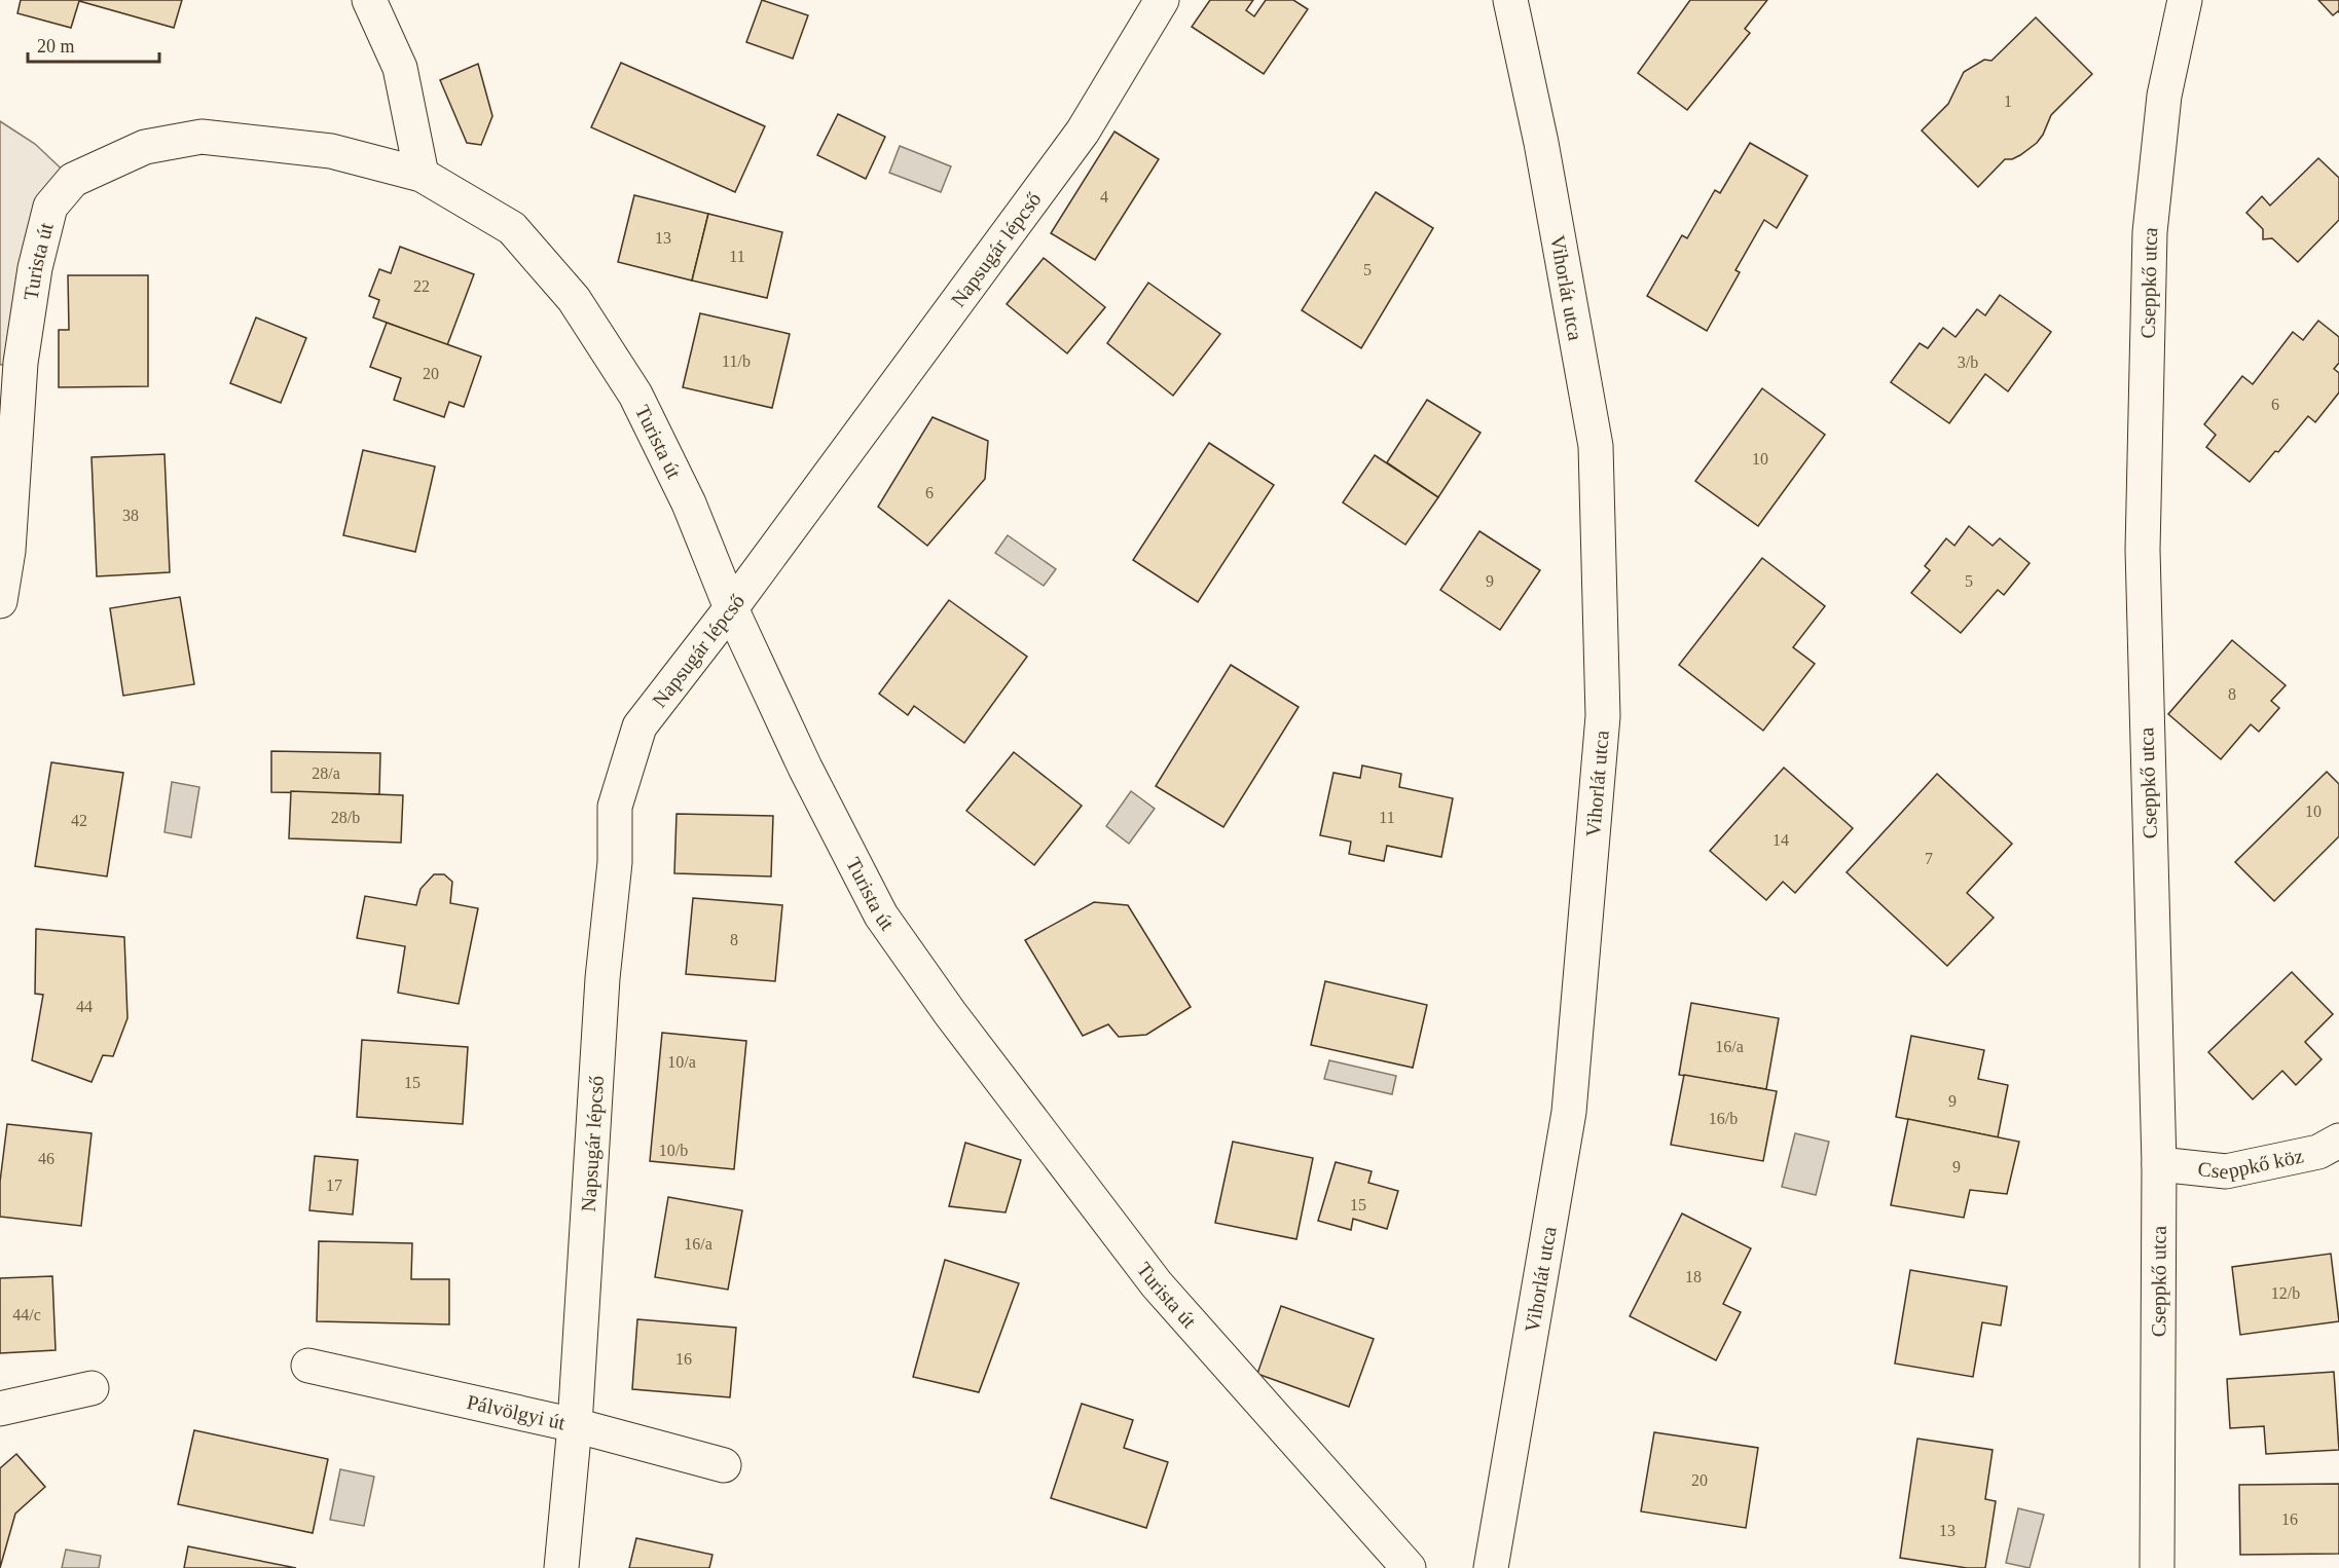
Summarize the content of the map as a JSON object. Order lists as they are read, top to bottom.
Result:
{
  "streets": {
    "street": [
      "Napsugár lépcső",
      "Turista út",
      "Cseppkő utca",
      "Vihorlát utca",
      "Cseppkő köz",
      "Pálvölgyi út"
    ]
  },
  "crossings": [
    ["Napsugár lépcső", "Turista út"],
    ["Napsugár lépcső", "Pálvölgyi út"],
    ["Cseppkő utca", "Cseppkő köz"]
  ],
  "house_numbers": [
    "1",
    "4",
    "13",
    "11",
    "5",
    "22",
    "11/b",
    "3/b",
    "20",
    "6",
    "10",
    "6",
    "38",
    "9",
    "5",
    "8",
    "28/a",
    "10",
    "28/b",
    "11",
    "42",
    "14",
    "7",
    "8",
    "44",
    "16/a",
    "10/a",
    "15",
    "9",
    "16/b",
    "10/b",
    "46",
    "9",
    "17",
    "15",
    "16/a",
    "18",
    "12/b",
    "44/c",
    "16",
    "20",
    "16",
    "13"
  ],
  "scale_bar": "20 m"
}
